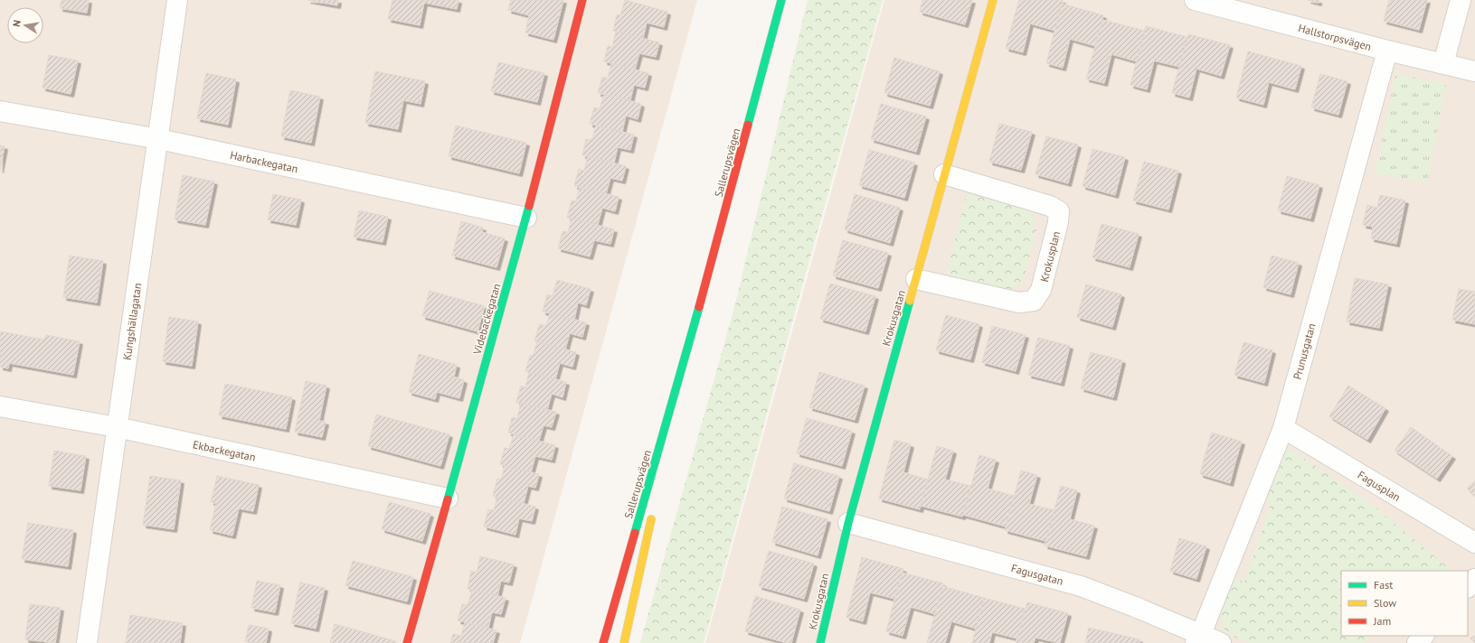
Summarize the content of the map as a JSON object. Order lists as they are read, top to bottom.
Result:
{
  "streets": {
    "street": [
      "Hallstorpsvägen",
      "Harbackegatan",
      "Sallerupsvägen",
      "Krokusplan",
      "Krokusgatan",
      "Videbackegatan",
      "Kungshällagatan",
      "Prunusgatan",
      "Ekbackegatan",
      "Fagusplan",
      "Fagusgatan"
    ]
  },
  "crossings": [
    ["Hallstorpsvägen", "Prunusgatan"],
    ["Harbackegatan", "Videbackegatan"],
    ["Harbackegatan", "Kungshällagatan"],
    ["Krokusplan", "Krokusgatan"],
    ["Krokusgatan", "Fagusgatan"],
    ["Videbackegatan", "Ekbackegatan"],
    ["Kungshällagatan", "Ekbackegatan"],
    ["Prunusgatan", "Fagusplan"],
    ["Prunusgatan", "Fagusgatan"]
  ],
  "legend": ["Fast", "Slow", "Jam"],
  "north": "left"
}
